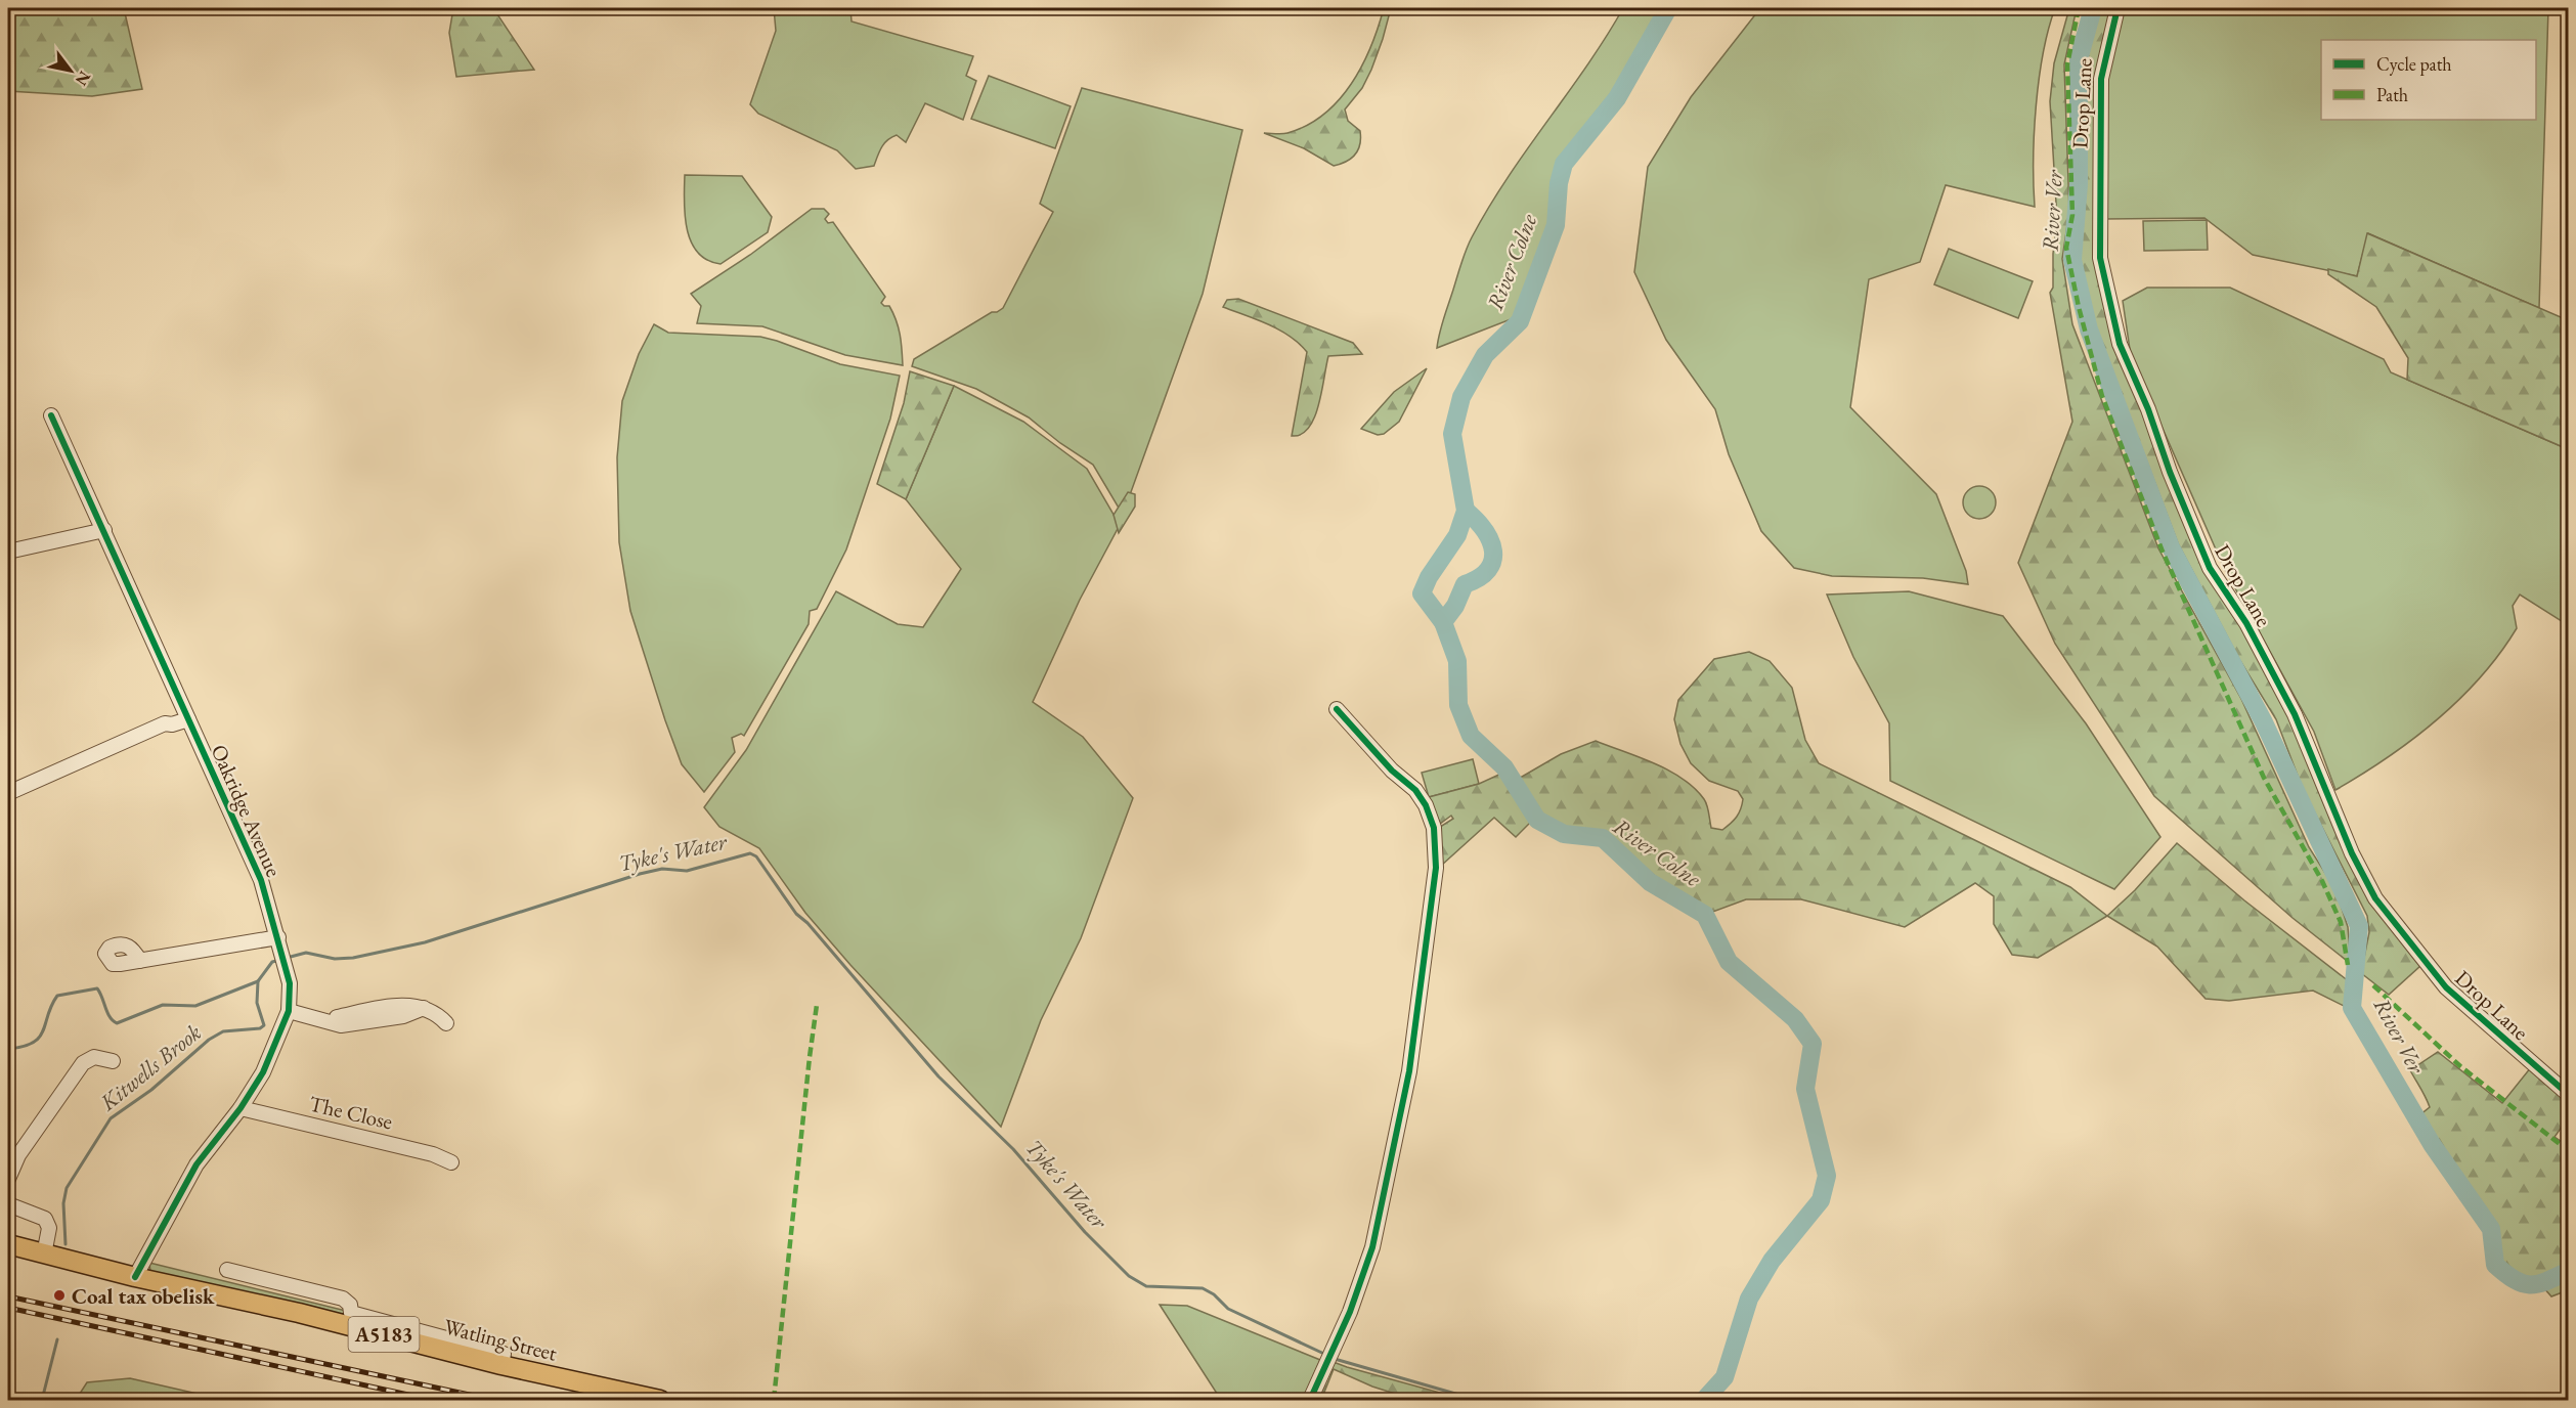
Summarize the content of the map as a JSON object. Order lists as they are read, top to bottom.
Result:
{
  "streets": {
    "main road": ["A5183", "Watling Street"],
    "street": ["Drop Lane", "Oakridge Avenue", "The Close"]
  },
  "crossings": [
    ["Oakridge Avenue", "The Close"],
    ["Oakridge Avenue", "Watling Street"]
  ],
  "water": [
    "River Ver",
    "River Colne",
    "Tyke's Water",
    "Kitwells Brook"
  ],
  "places": ["Coal tax obelisk"],
  "legend": ["Cycle path", "Path"],
  "north": "bottom right"
}
